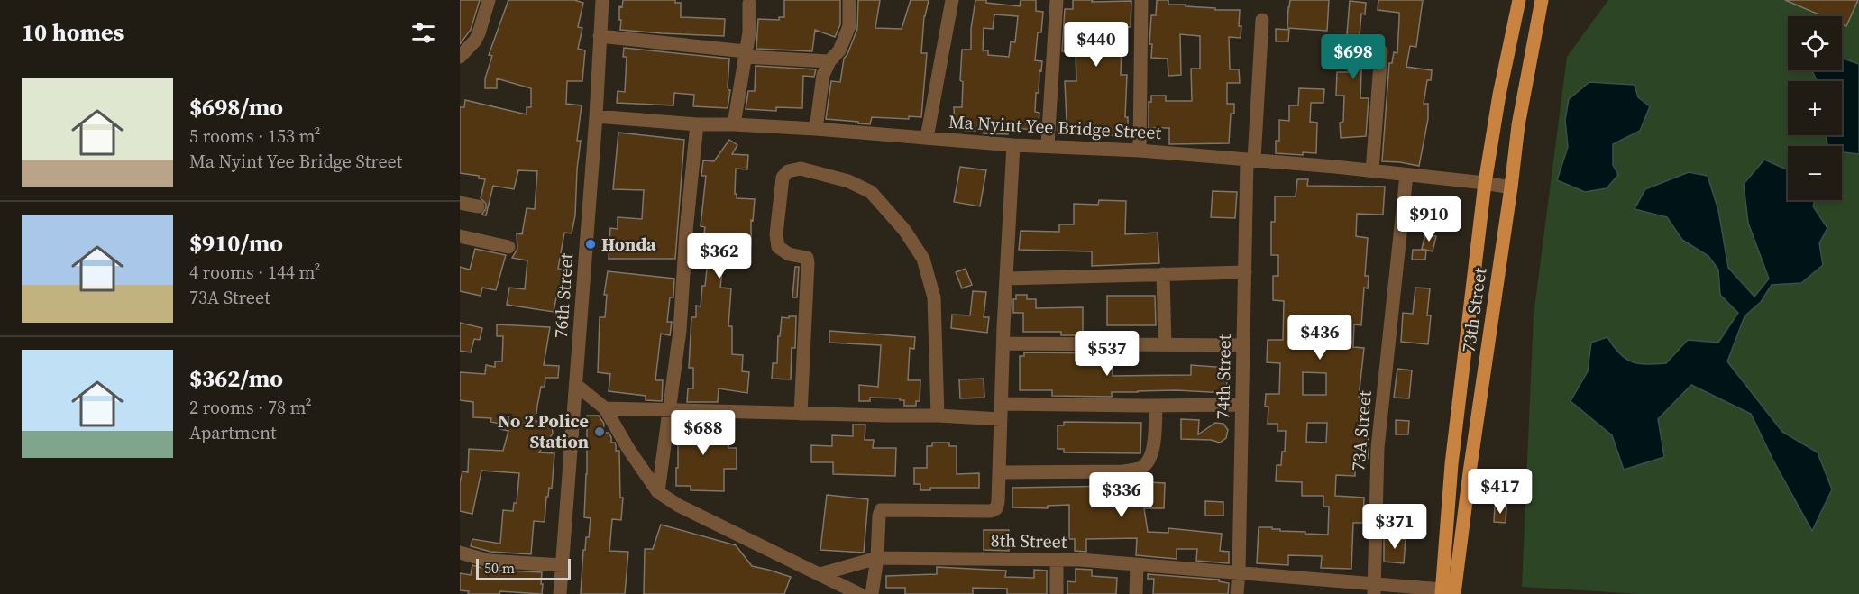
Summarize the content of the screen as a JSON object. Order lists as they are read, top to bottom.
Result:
{
  "streets": {
    "main road": ["73th Street"],
    "street": [
      "Ma Nyint Yee Bridge Street",
      "76th Street",
      "74th Street",
      "73A Street",
      "8th Street"
    ]
  },
  "crossings": [
    ["Ma Nyint Yee Bridge Street", "76th Street"],
    ["Ma Nyint Yee Bridge Street", "73th Street"],
    ["Ma Nyint Yee Bridge Street", "74th Street"],
    ["Ma Nyint Yee Bridge Street", "73A Street"],
    ["73th Street", "8th Street"],
    ["74th Street", "8th Street"],
    ["73A Street", "8th Street"]
  ],
  "places": ["Honda", "No 2 Police Station"],
  "scale_bar": "50 m",
  "page": {
    "heading": "10 homes",
    "map_buttons": ["+", "−"],
    "price": [
      "$440",
      "$698",
      "$910",
      "$362",
      "$436",
      "$537",
      "$688",
      "$417",
      "$336",
      "$371"
    ],
    "list": [
      {
        "name": "$698/mo",
        "note": "5 rooms · 153 m² · Ma Nyint Yee Bridge Street"
      },
      {
        "name": "$910/mo",
        "note": "4 rooms · 144 m² · 73A Street"
      },
      {
        "name": "$362/mo",
        "note": "2 rooms · 78 m² · Apartment"
      }
    ],
    "scale": "50 m"
  }
}
